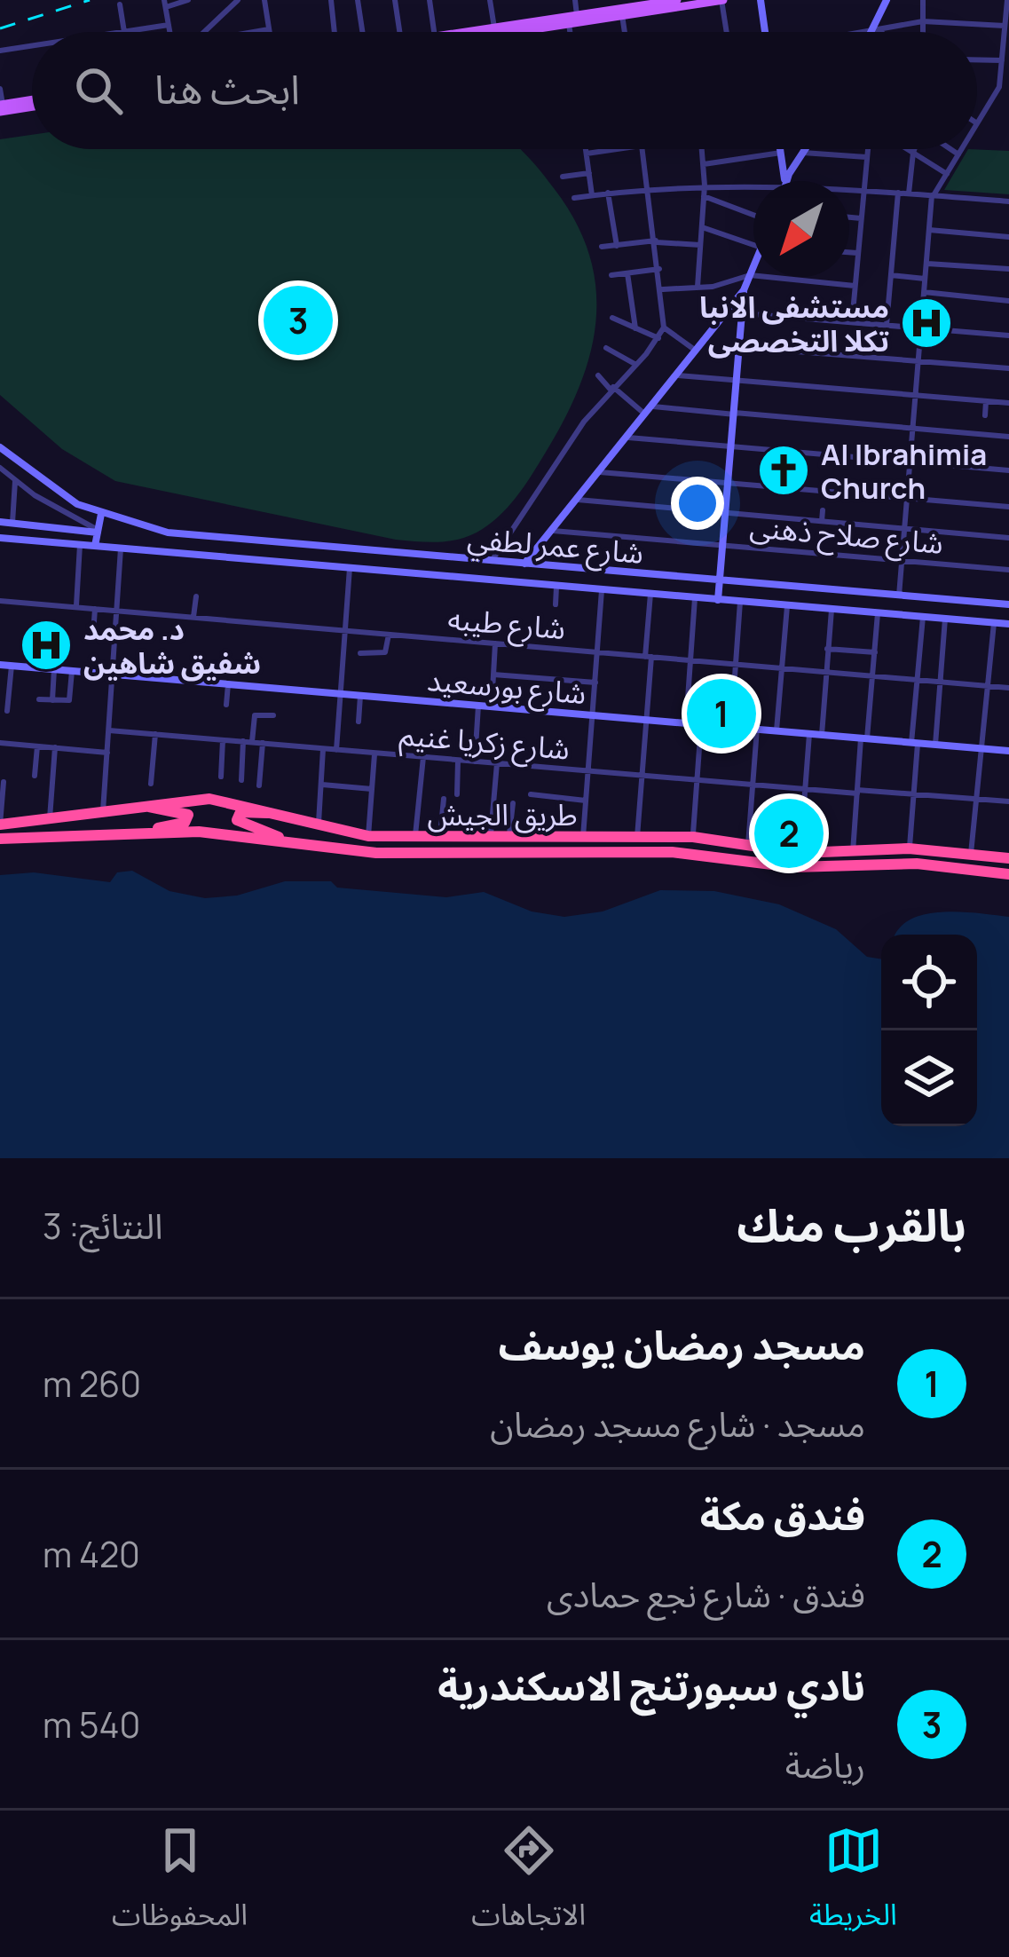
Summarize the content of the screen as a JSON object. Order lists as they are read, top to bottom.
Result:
{
  "streets": {
    "highway": ["طريق الجيش"],
    "street": [
      "شارع صلاح ذهنى",
      "شارع عمر لطفي",
      "شارع طيبه",
      "شارع بورسعيد",
      "شارع زكريا غنيم"
    ]
  },
  "places": {
    "hospital": ["مستشفى الانبا تكلا التخصصى", "د. محمد شفيق شاهين"],
    "church": ["Al Ibrahimia Church"]
  },
  "north": "bottom left",
  "page": {
    "search": "ابحث هنا",
    "pins": ["3", "1", "2"],
    "heading": ["بالقرب منك", "النتائج: 3"],
    "list": [
      {
        "mark": "1",
        "name": "مسجد رمضان يوسف",
        "note": "مسجد · شارع مسجد رمضان",
        "value": "260 m"
      },
      {
        "mark": "2",
        "name": "فندق مكة",
        "note": "فندق · شارع نجع حمادى",
        "value": "420 m"
      },
      {
        "mark": "3",
        "name": "نادي سبورتنج الاسكندرية",
        "note": "رياضة",
        "value": "540 m"
      }
    ],
    "nav": ["الخريطة", "الاتجاهات", "المحفوظات"]
  }
}
